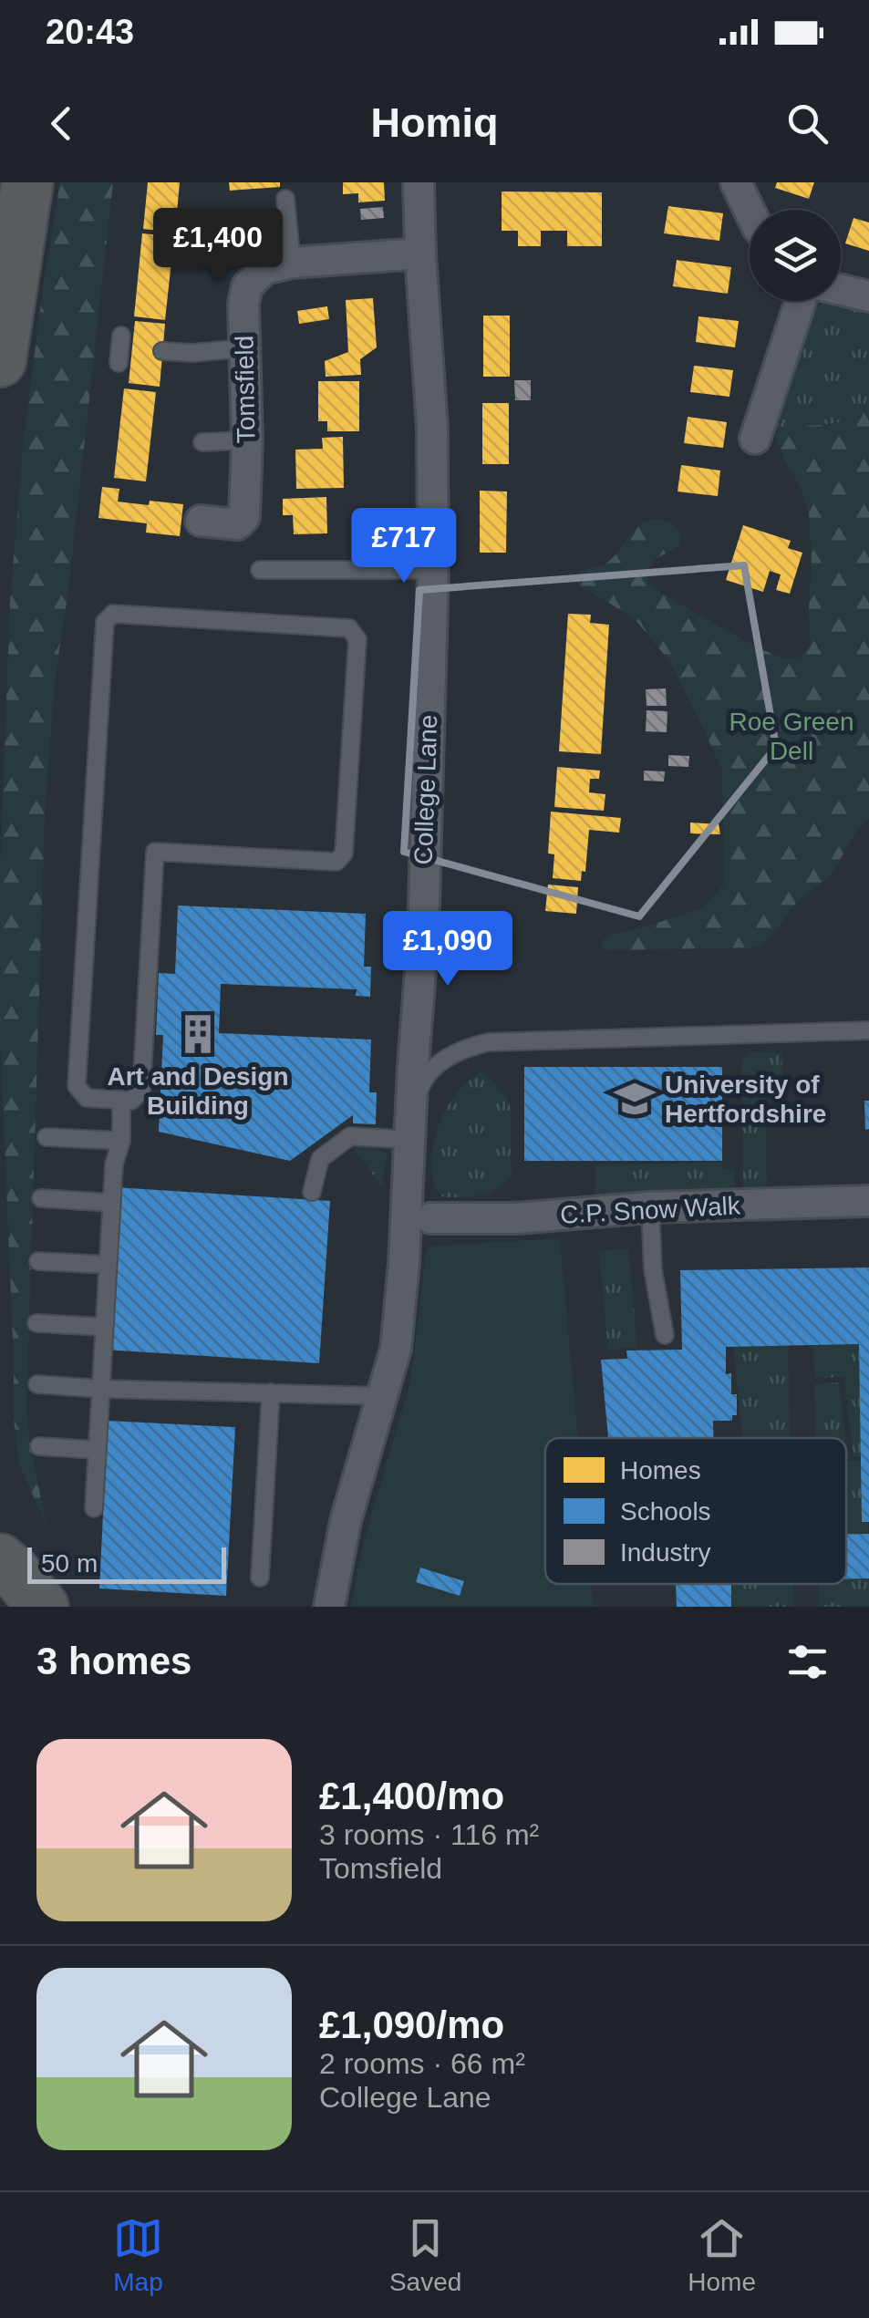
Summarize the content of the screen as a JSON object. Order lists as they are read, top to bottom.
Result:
{
  "streets": {
    "street": ["Tomsfield", "College Lane", "C.P. Snow Walk"]
  },
  "crossings": [
    ["Tomsfield", "College Lane"]
  ],
  "parks": ["Roe Green Dell"],
  "places": {
    "building": ["Art and Design Building"],
    "school or university": ["University of Hertfordshire"]
  },
  "legend": ["Homes", "Schools", "Industry"],
  "scale_bar": "50 m",
  "page": {
    "status": "20:43",
    "header": "Homiq",
    "price": ["£1,400", "£717", "£1,090"],
    "scale": "50 m",
    "heading": "3 homes",
    "list": [
      {
        "name": "£1,400/mo",
        "note": "3 rooms · 116 m² · Tomsfield"
      },
      {
        "name": "£1,090/mo",
        "note": "2 rooms · 66 m² · College Lane"
      }
    ],
    "tabs": ["Map", "Saved", "Home"]
  }
}
